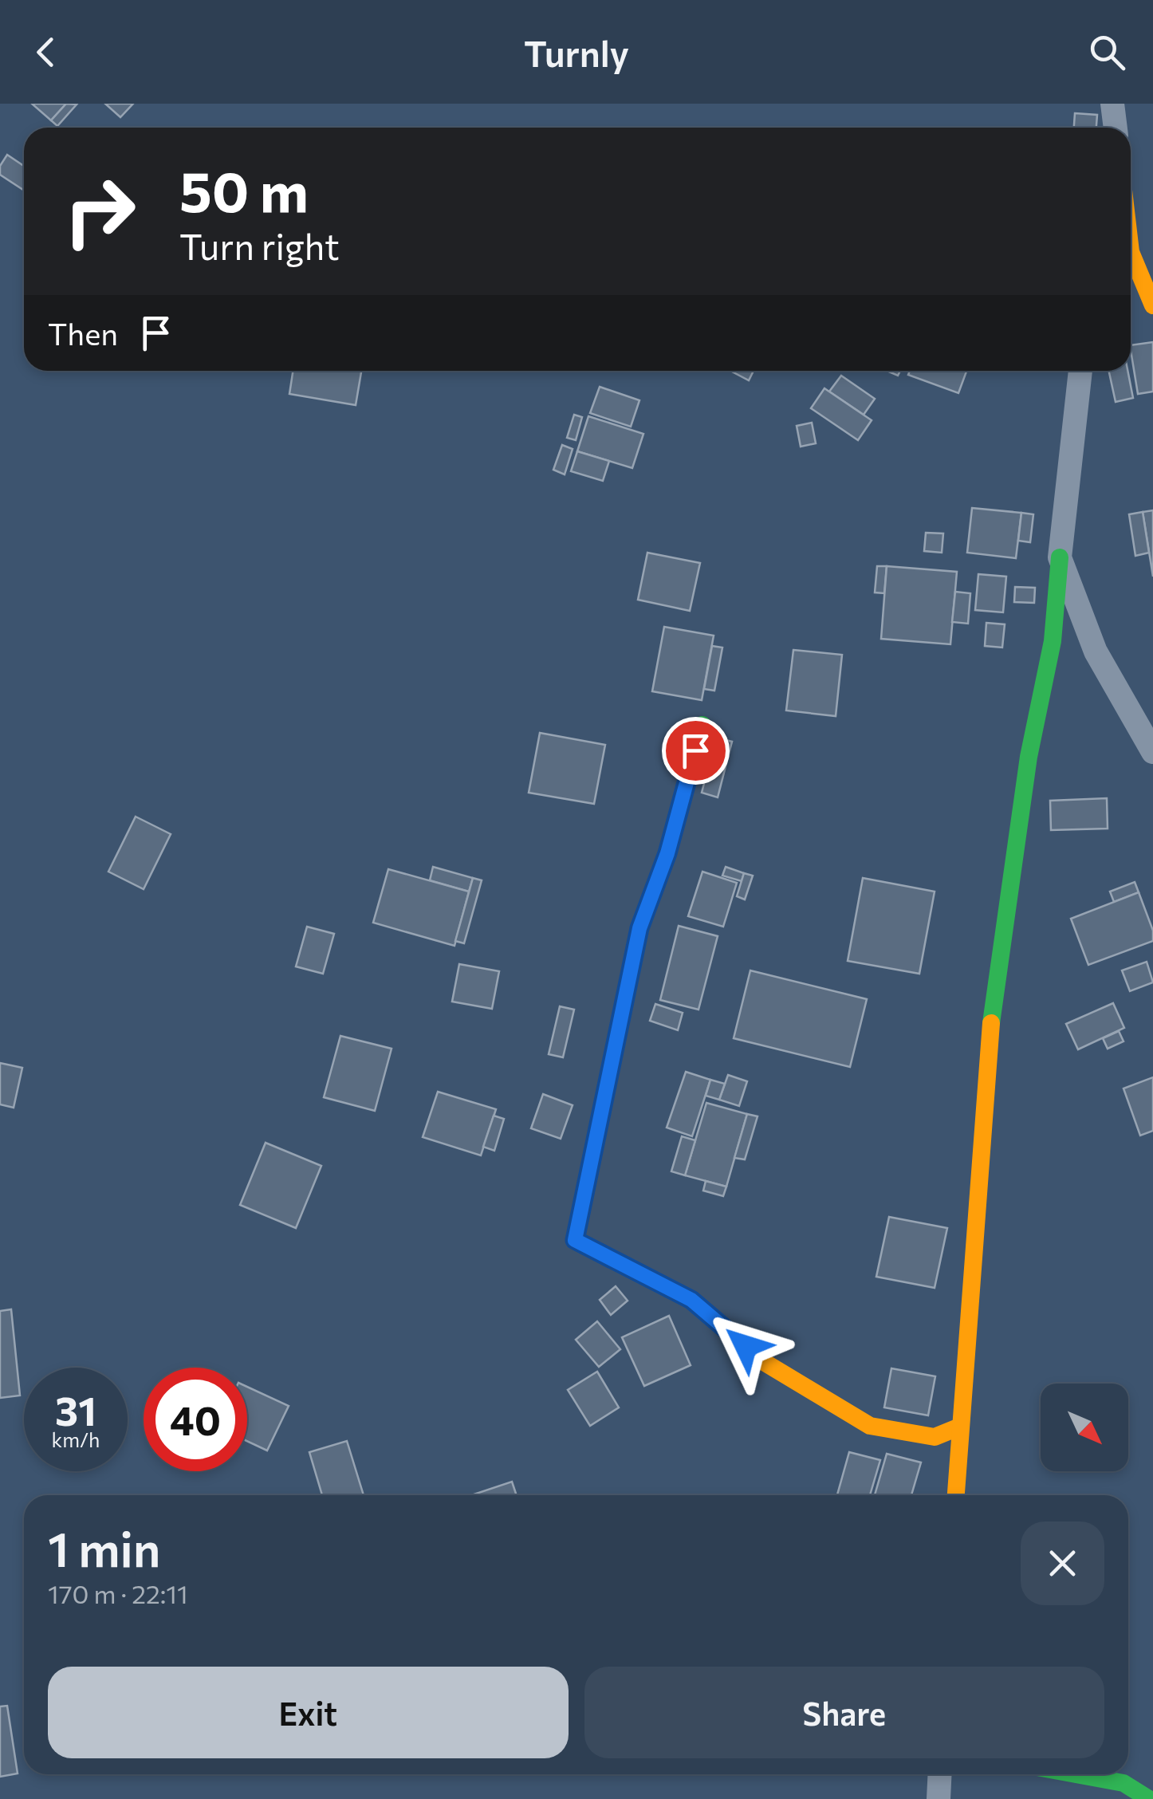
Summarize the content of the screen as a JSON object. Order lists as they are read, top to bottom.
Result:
{
  "north": "bottom right",
  "page": {
    "header": "Turnly",
    "turn": ["50 m", "Turn right"],
    "then": "Then",
    "speed": "31 km/h",
    "limit": "40",
    "heading": ["1 min", "170 m · 22:11"],
    "buttons": ["Exit", "Share"]
  }
}
